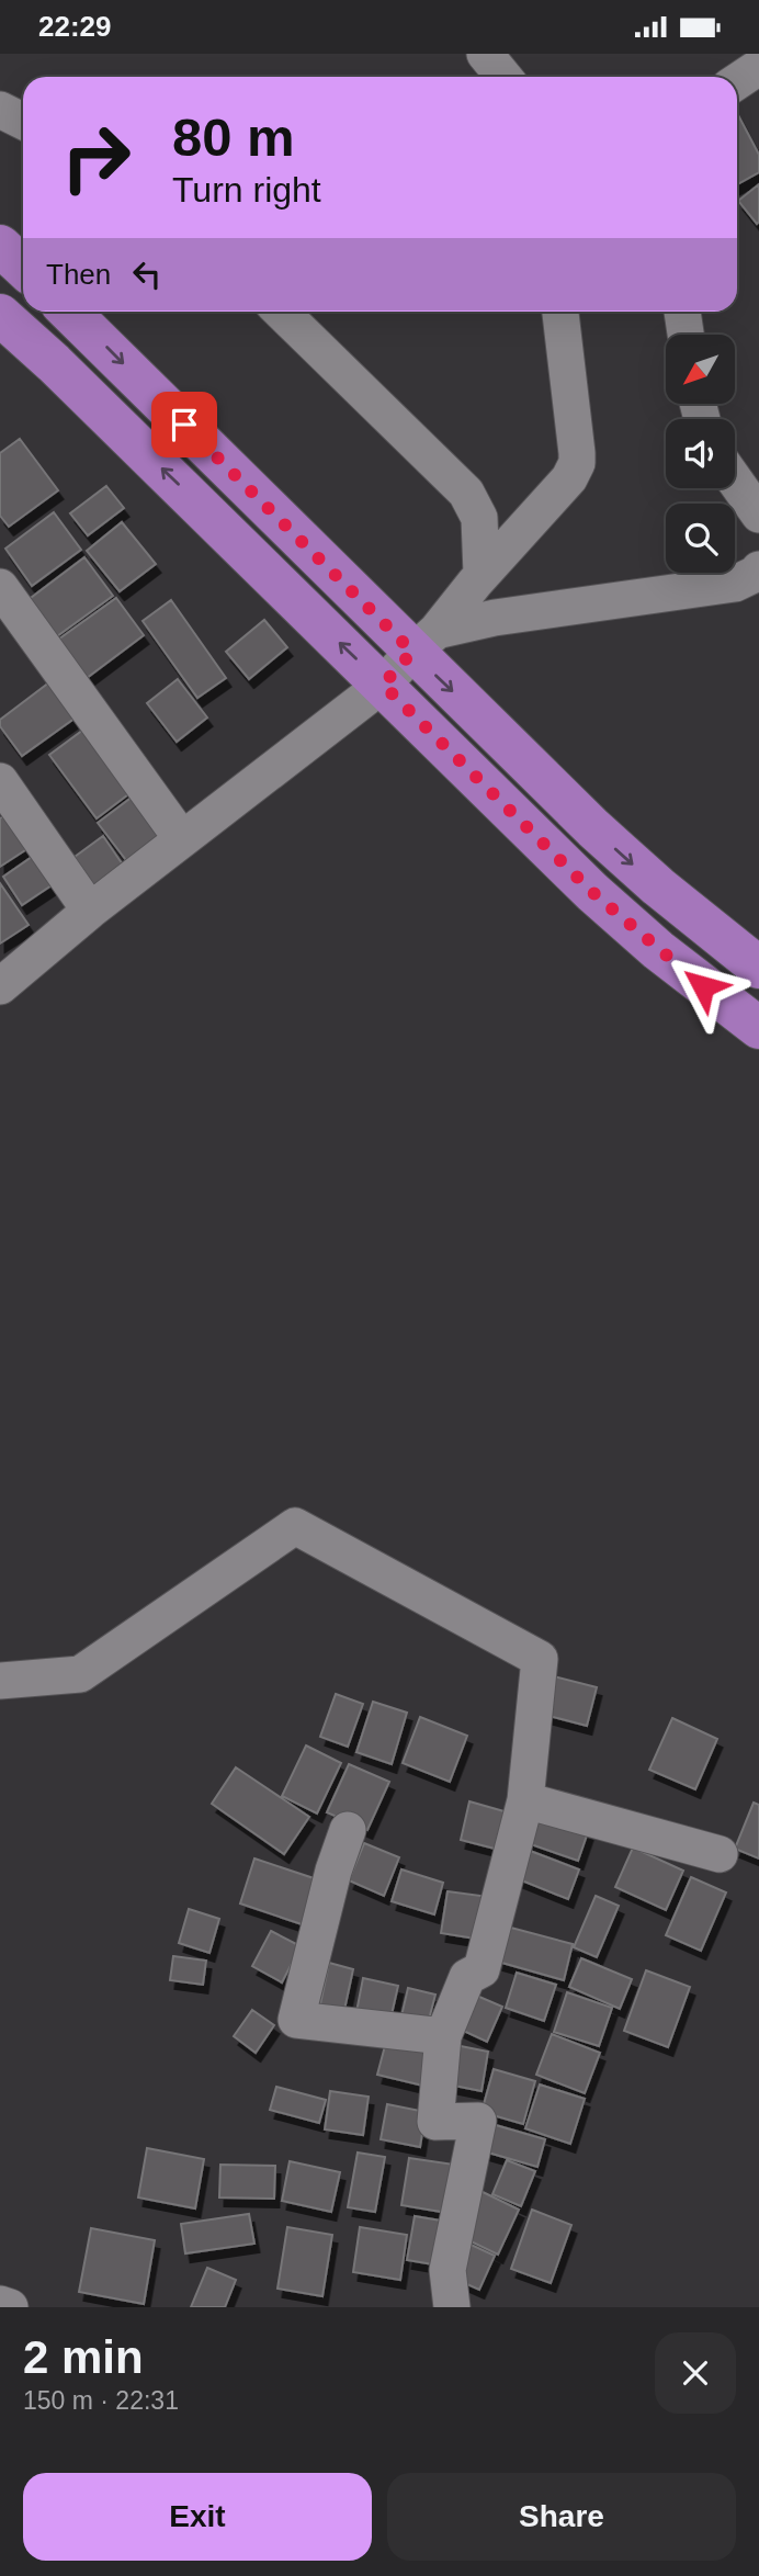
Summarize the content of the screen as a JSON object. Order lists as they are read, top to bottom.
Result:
{
  "north": "bottom left",
  "page": {
    "status": "22:29",
    "turn": ["80 m", "Turn right"],
    "then": "Then",
    "heading": ["2 min", "150 m · 22:31"],
    "buttons": ["Exit", "Share"]
  }
}
